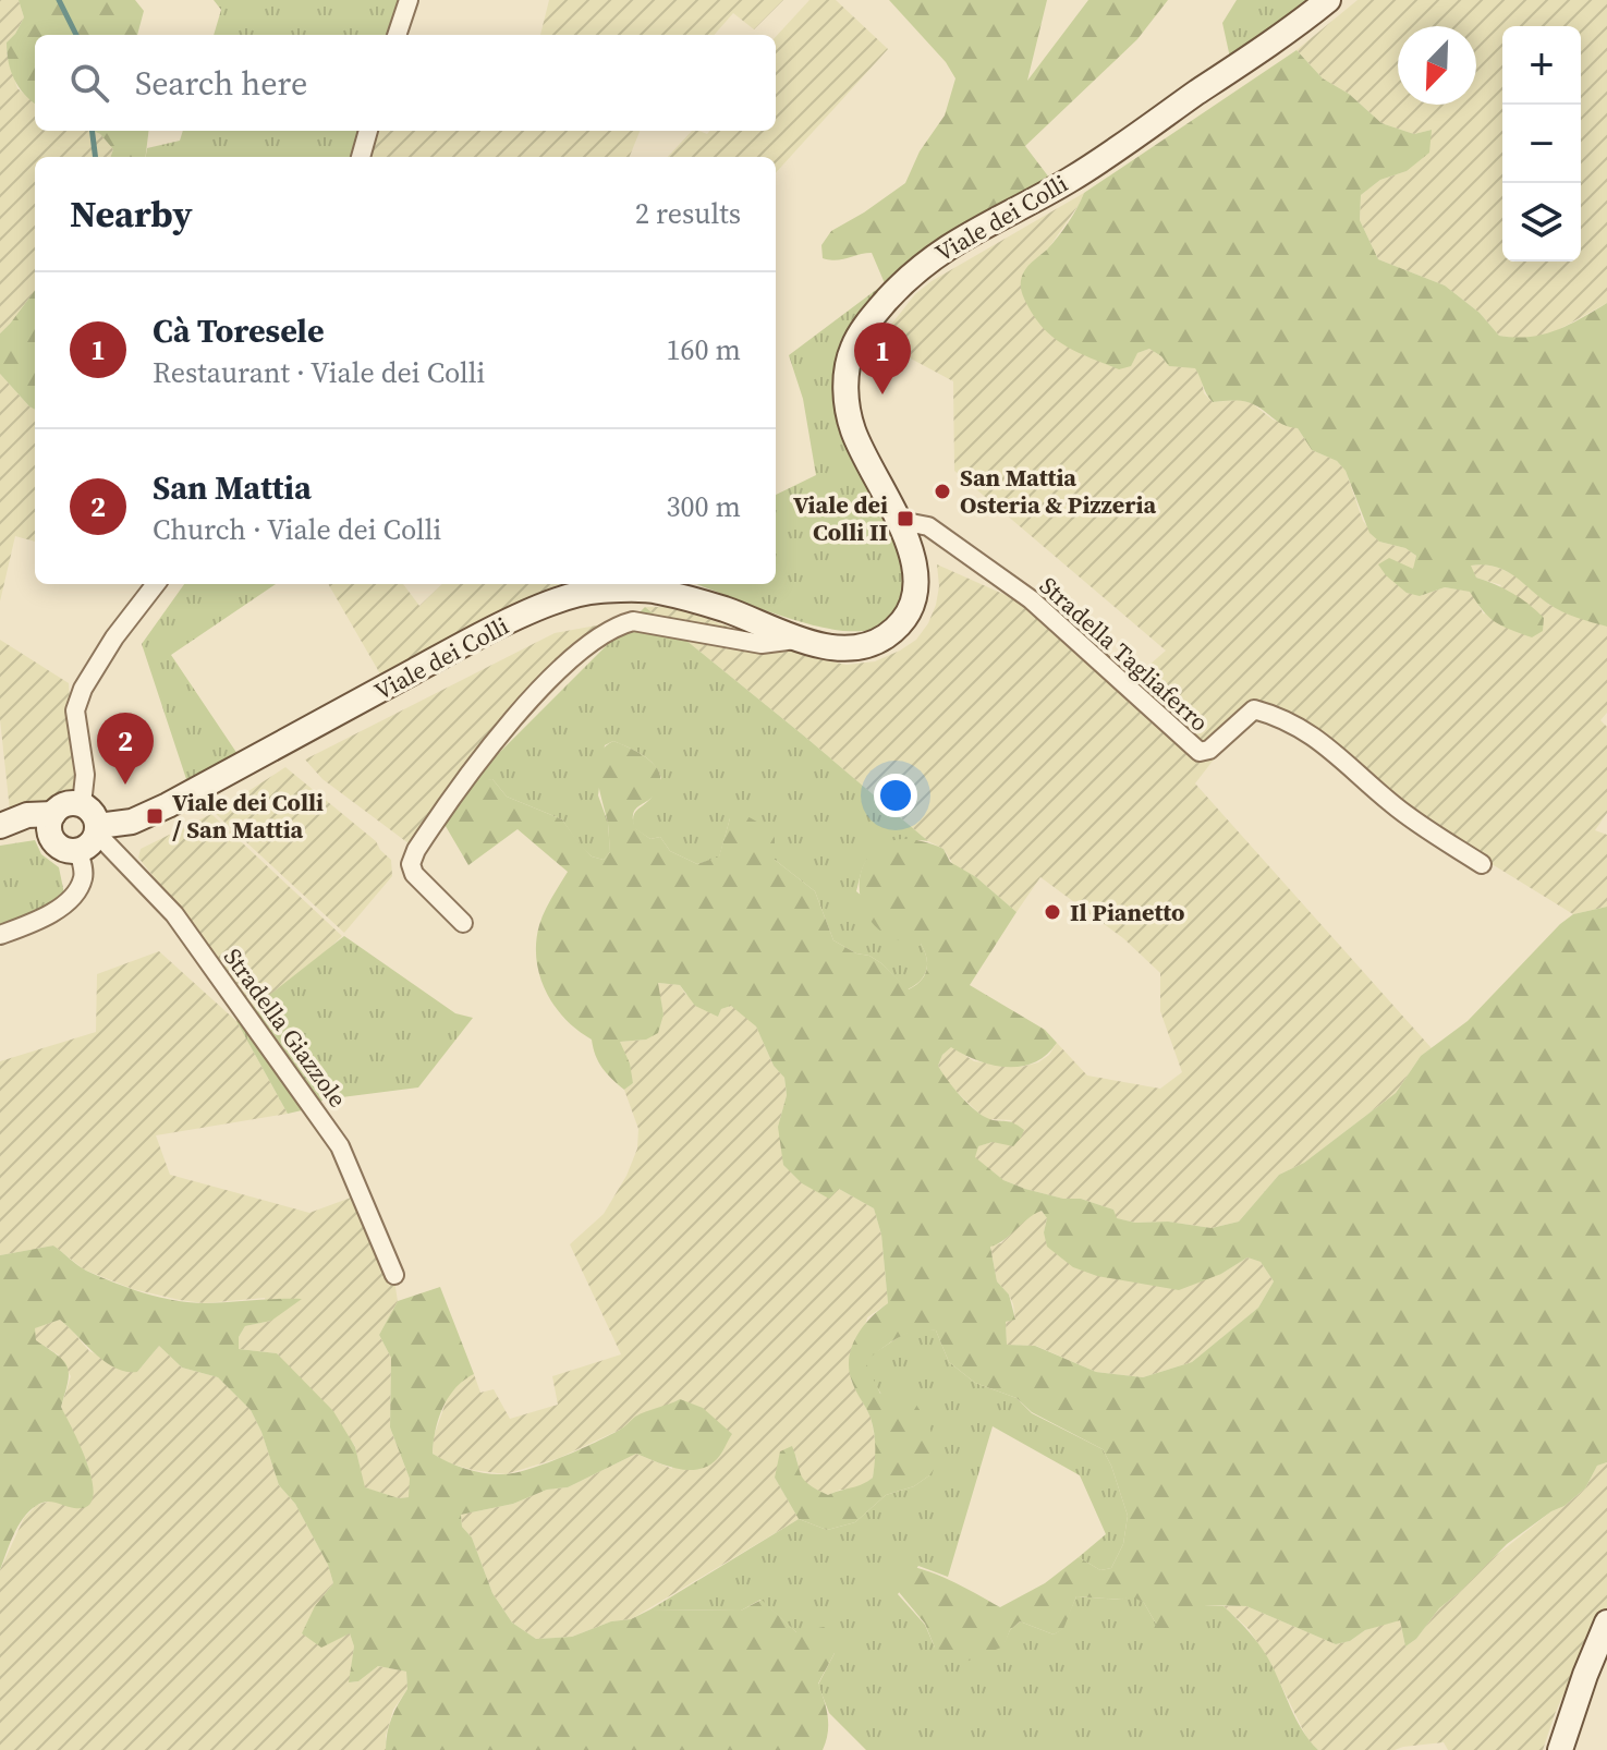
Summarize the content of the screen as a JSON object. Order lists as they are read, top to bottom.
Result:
{
  "streets": {
    "street": ["Viale dei Colli", "Stradella Tagliaferro", "Stradella Giazzole"]
  },
  "crossings": [
    ["Viale dei Colli", "Stradella Tagliaferro"],
    ["Viale dei Colli", "Stradella Giazzole"]
  ],
  "places": {
    "other": ["San Mattia Osteria & Pizzeria", "Il Pianetto"],
    "transit": ["Viale dei Colli II", "Viale dei Colli / San Mattia"]
  },
  "north": "bottom left",
  "page": {
    "map_buttons": ["+", "−"],
    "search": "Search here",
    "heading": ["Nearby", "2 results"],
    "list": [
      {
        "mark": "1",
        "name": "Cà Toresele",
        "note": "Restaurant · Viale dei Colli",
        "value": "160 m"
      },
      {
        "mark": "2",
        "name": "San Mattia",
        "note": "Church · Viale dei Colli",
        "value": "300 m"
      }
    ],
    "pins": ["1", "2"]
  }
}
